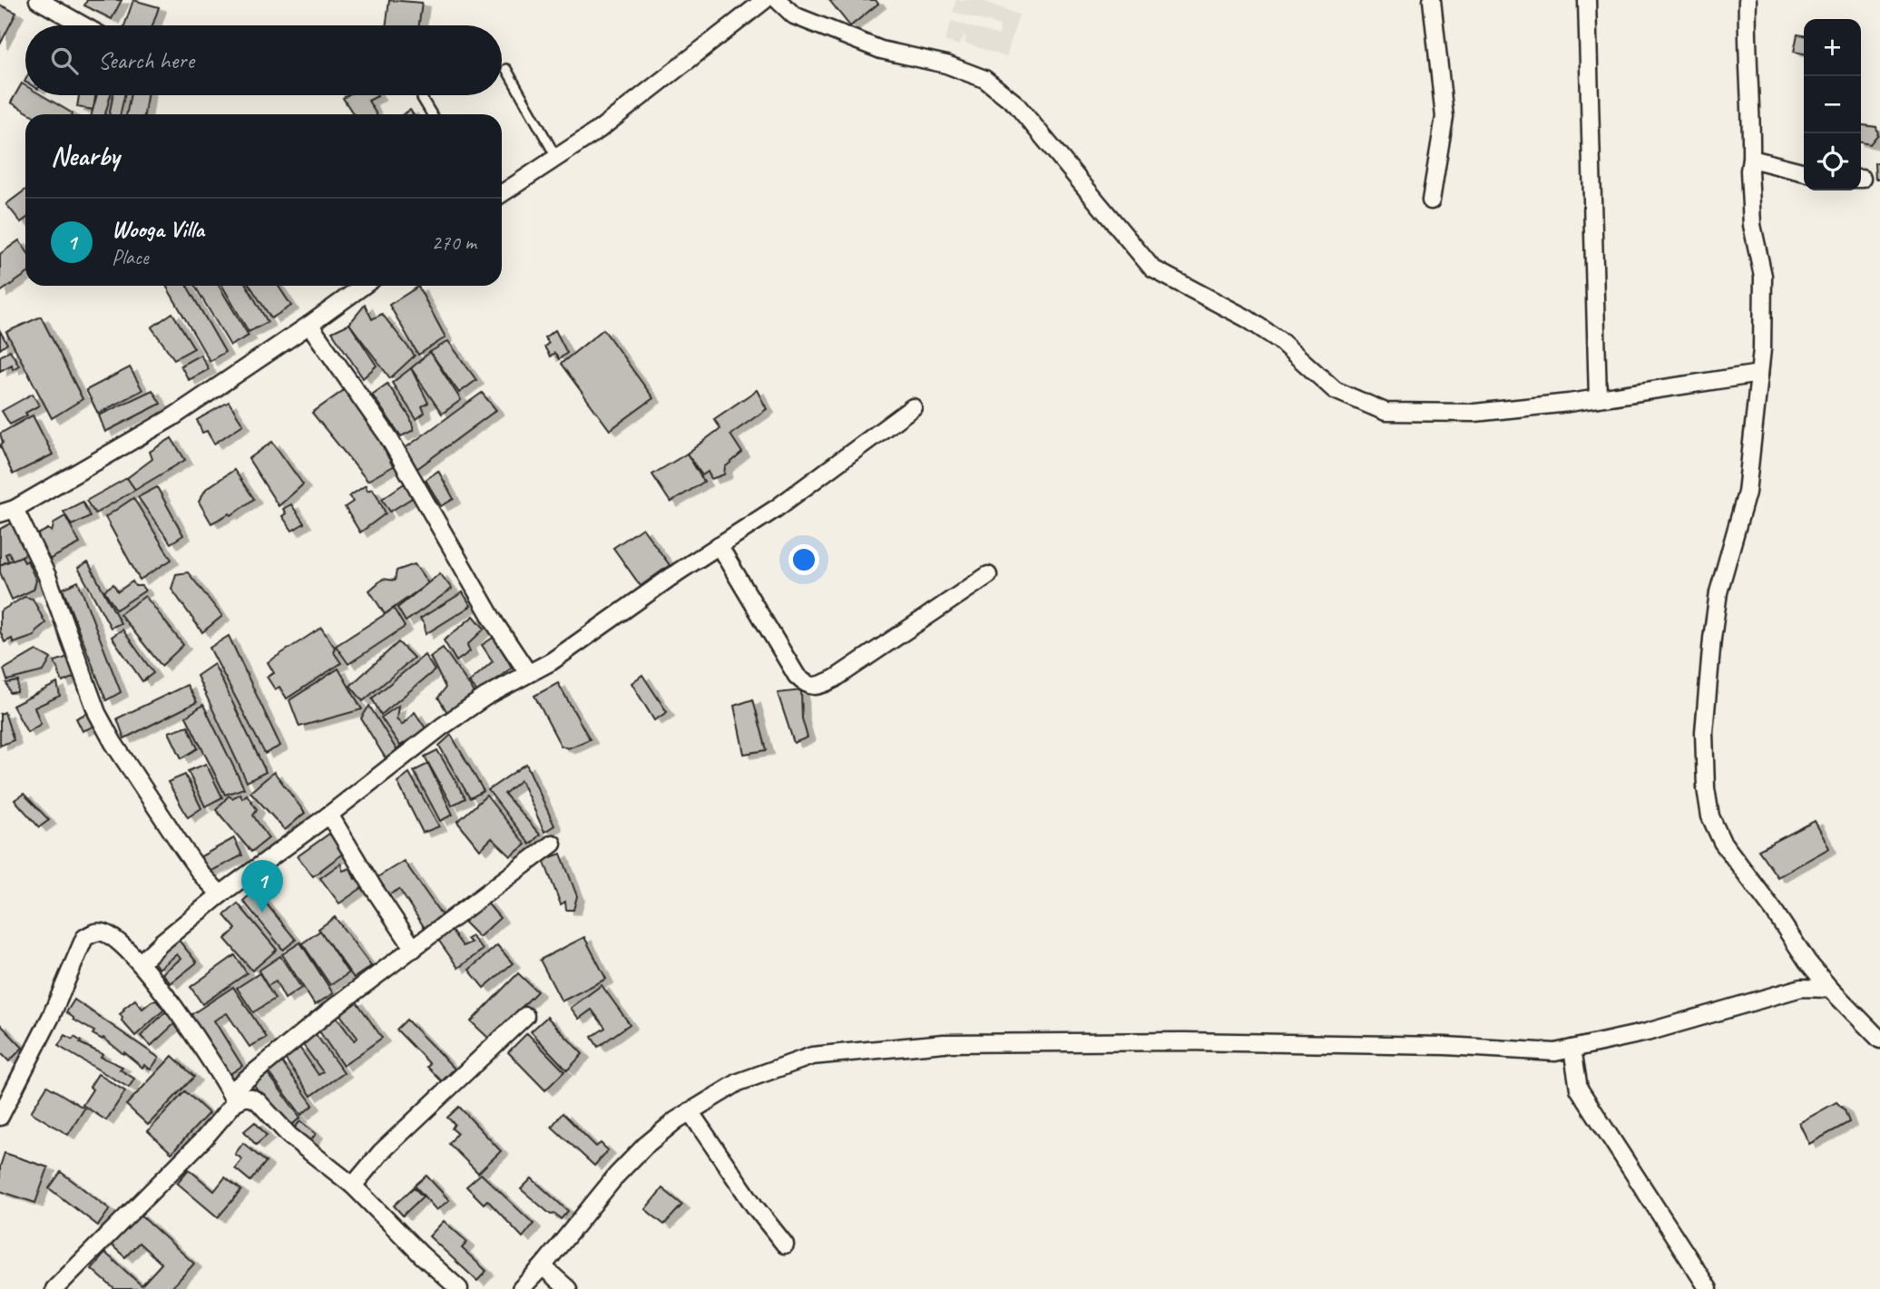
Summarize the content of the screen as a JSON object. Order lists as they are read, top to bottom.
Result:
{
  "page": {
    "map_buttons": ["+", "−"],
    "search": "Search here",
    "heading": "Nearby",
    "list": [
      {
        "mark": "1",
        "name": "Wooga Villa",
        "note": "Place",
        "value": "270 m"
      }
    ],
    "pins": "1"
  }
}
